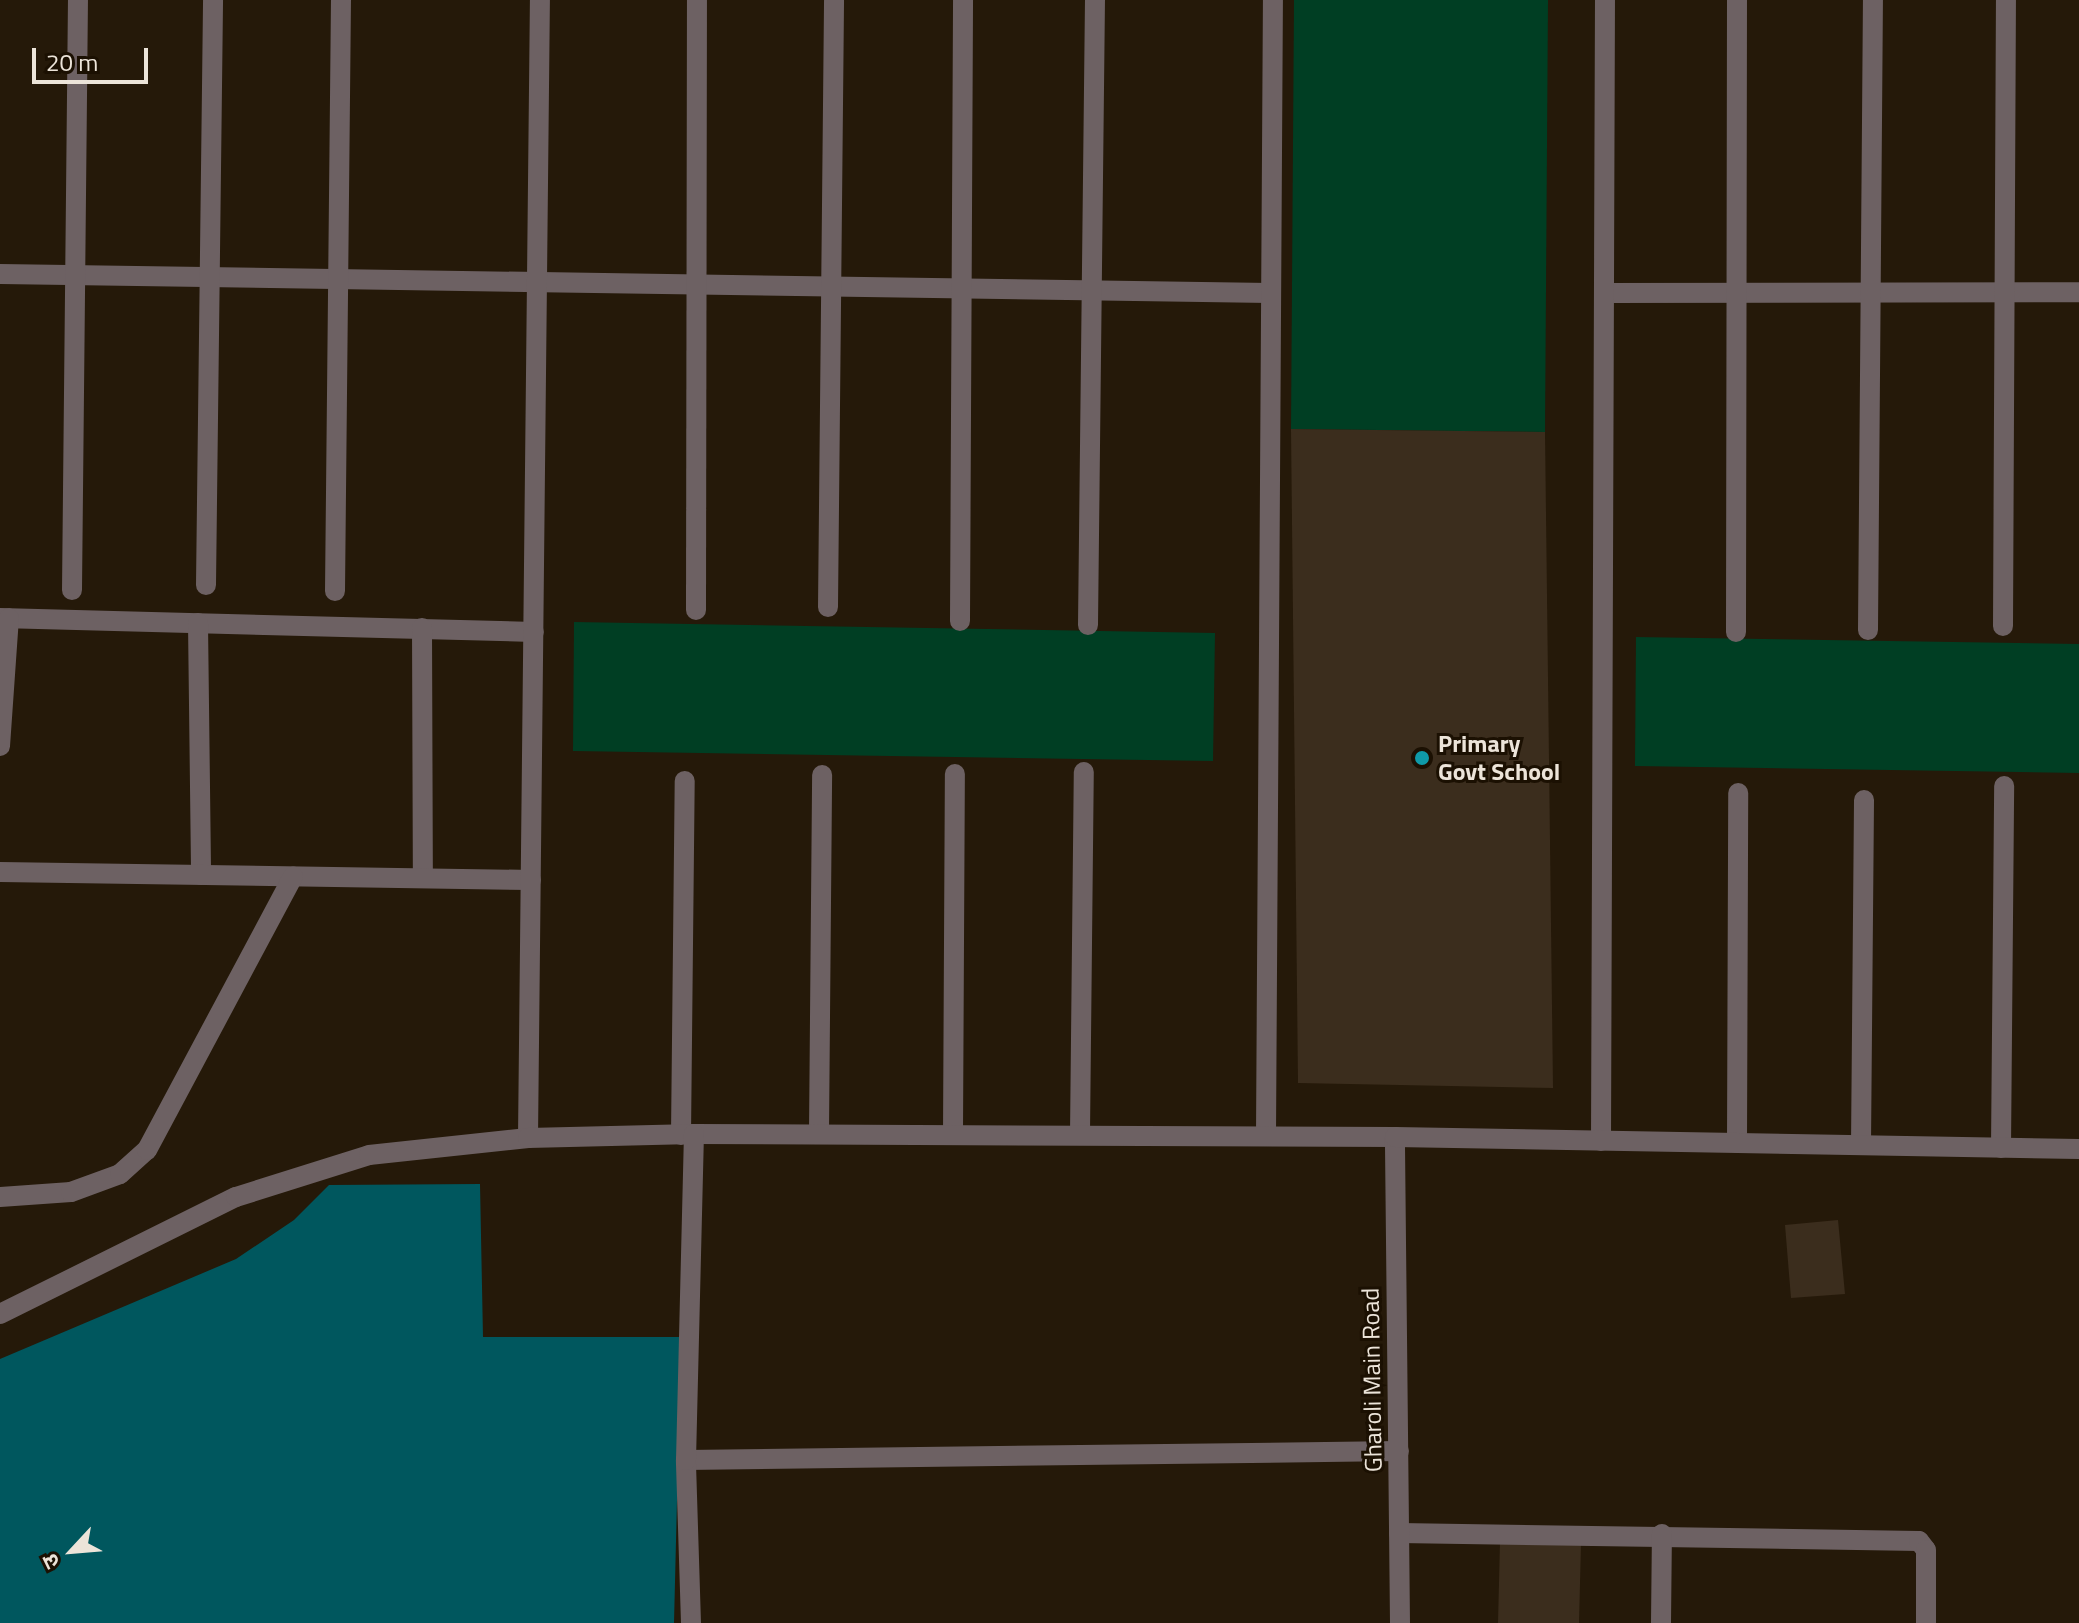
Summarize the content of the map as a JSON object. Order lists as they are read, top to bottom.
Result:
{
  "streets": {
    "street": ["Gharoli Main Road"]
  },
  "places": ["Primary Govt School"],
  "scale_bar": "20 m",
  "north": "bottom left"
}
